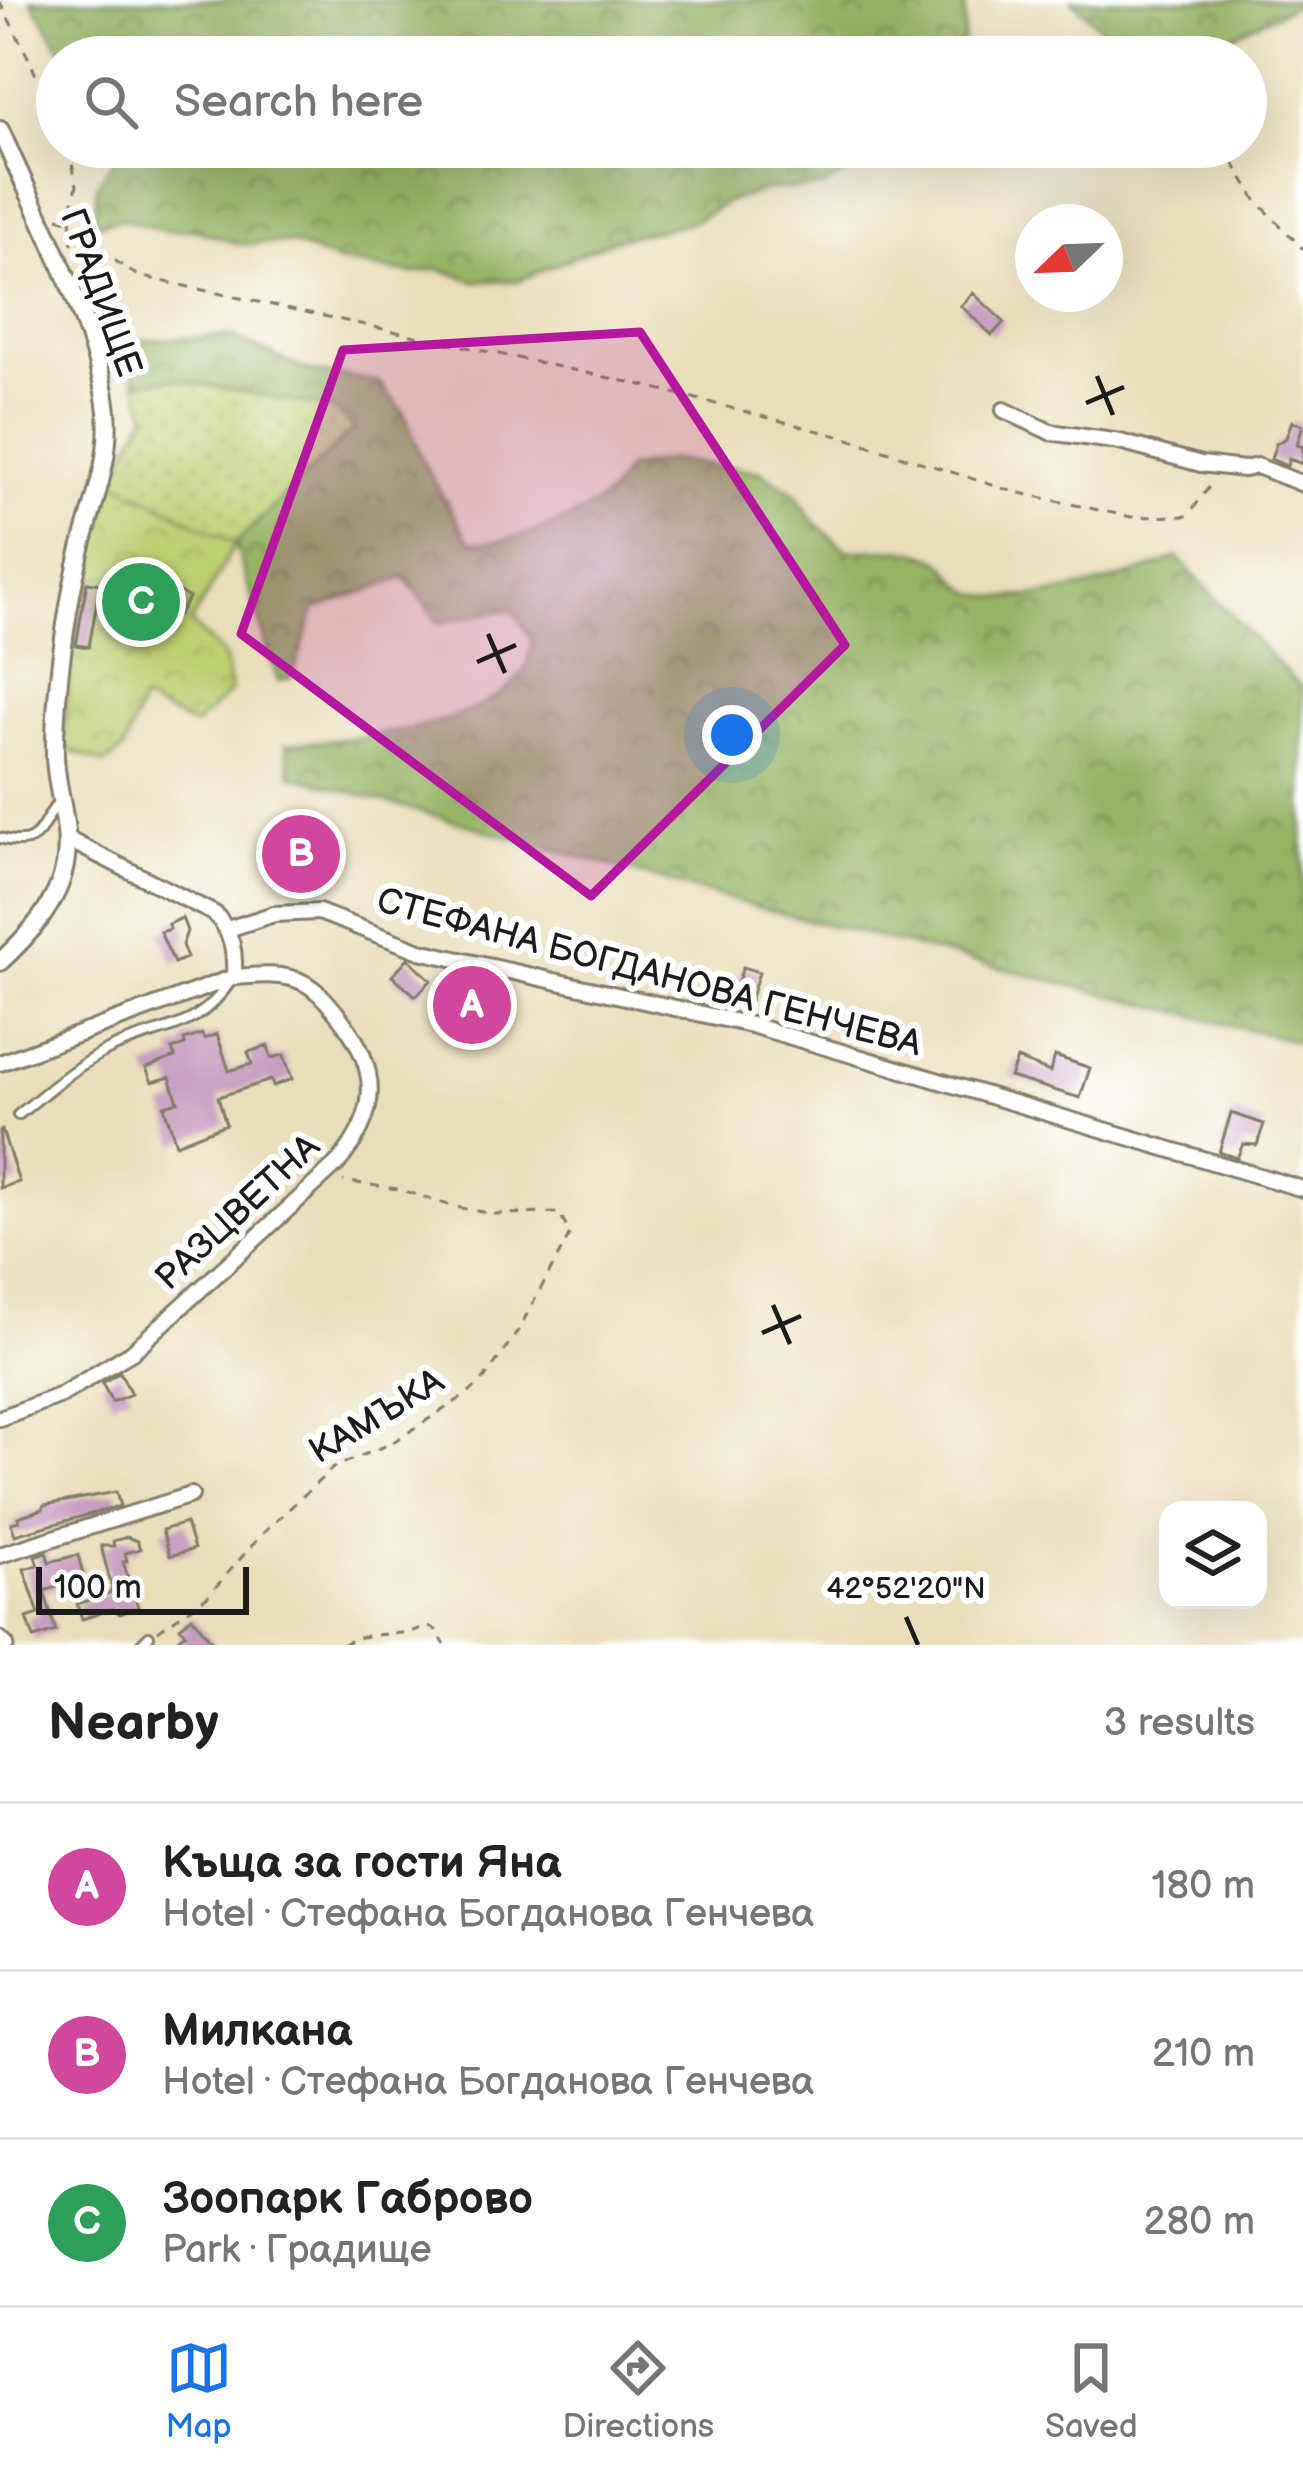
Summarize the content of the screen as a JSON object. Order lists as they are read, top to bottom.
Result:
{
  "streets": {
    "street": ["ГРАДИЩЕ", "СТЕФАНА БОГДАНОВА ГЕНЧЕВА", "РАЗЦВЕТНА"],
    "path": ["КАМЪКА"]
  },
  "crossings": [
    ["РАЗЦВЕТНА", "КАМЪКА"]
  ],
  "scale_bar": "100 m",
  "north": "bottom left",
  "page": {
    "search": "Search here",
    "pins": ["C", "B", "A"],
    "scale": "100 m",
    "heading": ["Nearby", "3 results"],
    "list": [
      {
        "mark": "A",
        "name": "Къща за гости Яна",
        "note": "Hotel · Стефана Богданова Генчева",
        "value": "180 m"
      },
      {
        "mark": "B",
        "name": "Милкана",
        "note": "Hotel · Стефана Богданова Генчева",
        "value": "210 m"
      },
      {
        "mark": "C",
        "name": "Зоопарк Габрово",
        "note": "Park · Градище",
        "value": "280 m"
      }
    ],
    "nav": ["Map", "Directions", "Saved"]
  },
  "coordinates": ["42°52'20\"N"]
}
